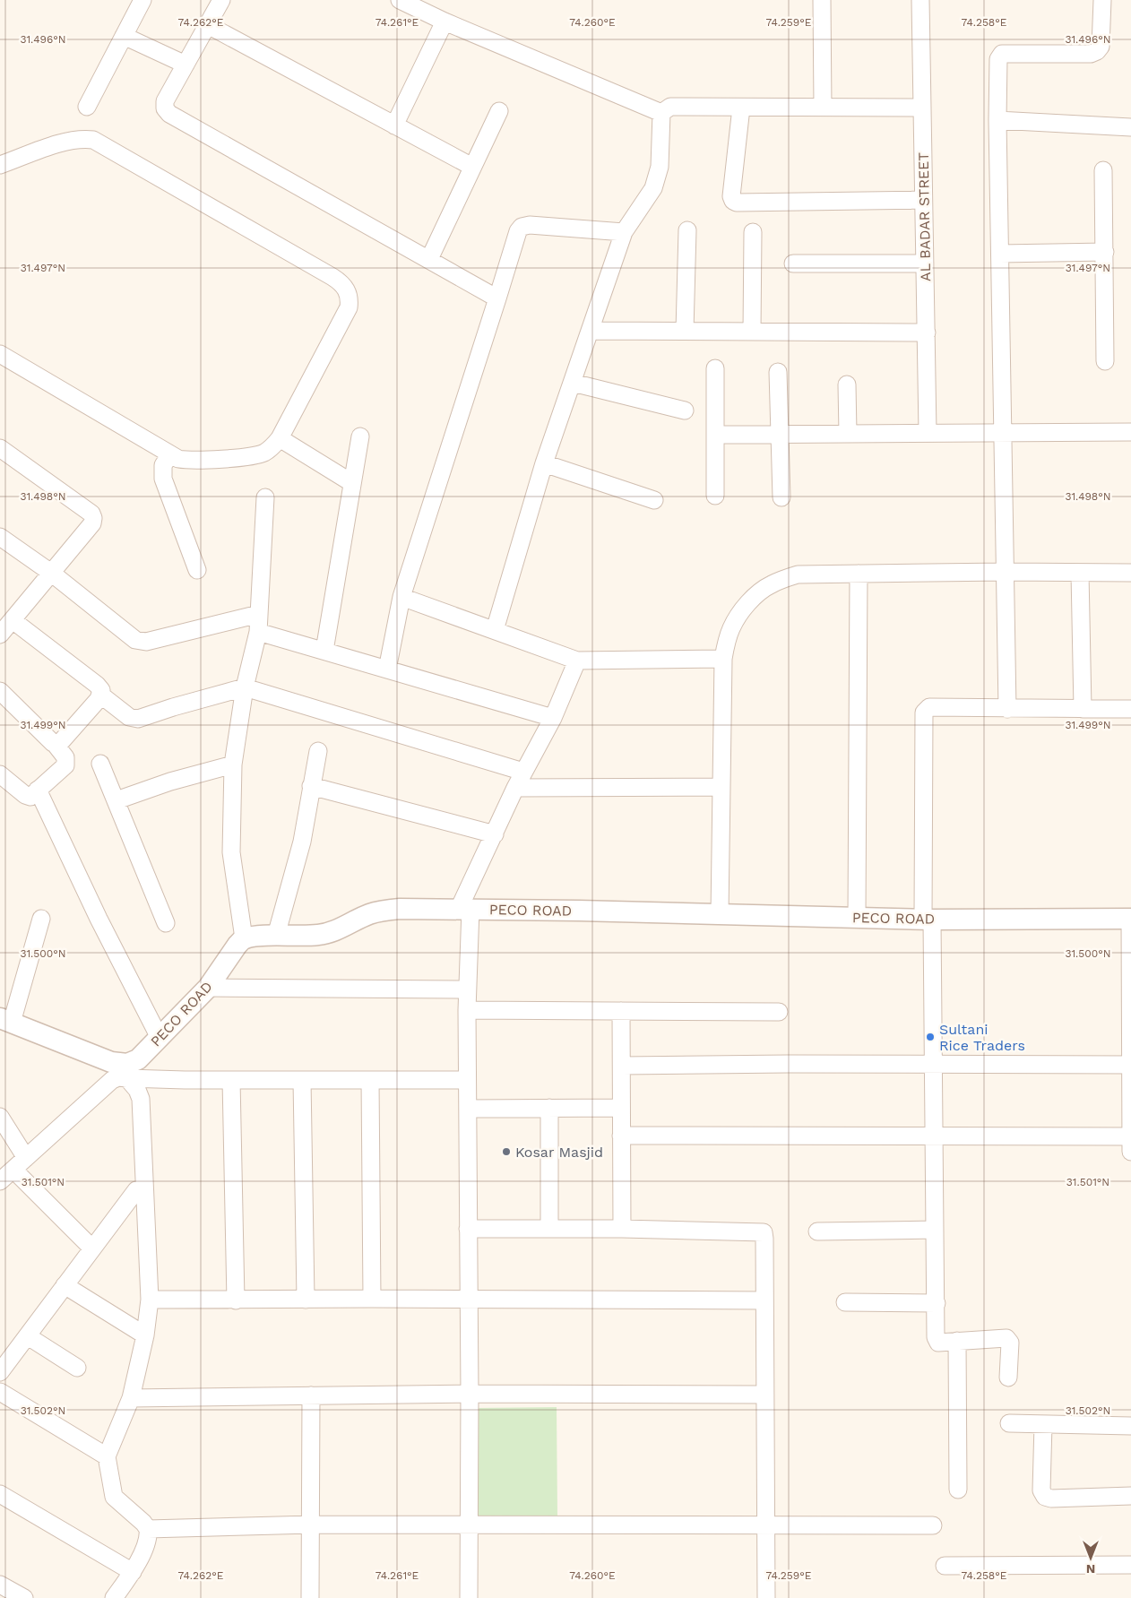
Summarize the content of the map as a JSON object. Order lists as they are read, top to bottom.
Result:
{
  "streets": {
    "street": ["AL BADAR STREET", "PECO ROAD"]
  },
  "places": ["Sultani Rice Traders", "Kosar Masjid"],
  "north": "bottom",
  "coordinates": [
    "74.262°E",
    "74.261°E",
    "74.260°E",
    "74.259°E",
    "74.258°E",
    "31.496°N",
    "31.497°N",
    "31.498°N",
    "31.499°N",
    "31.500°N",
    "31.501°N",
    "31.502°N"
  ]
}
